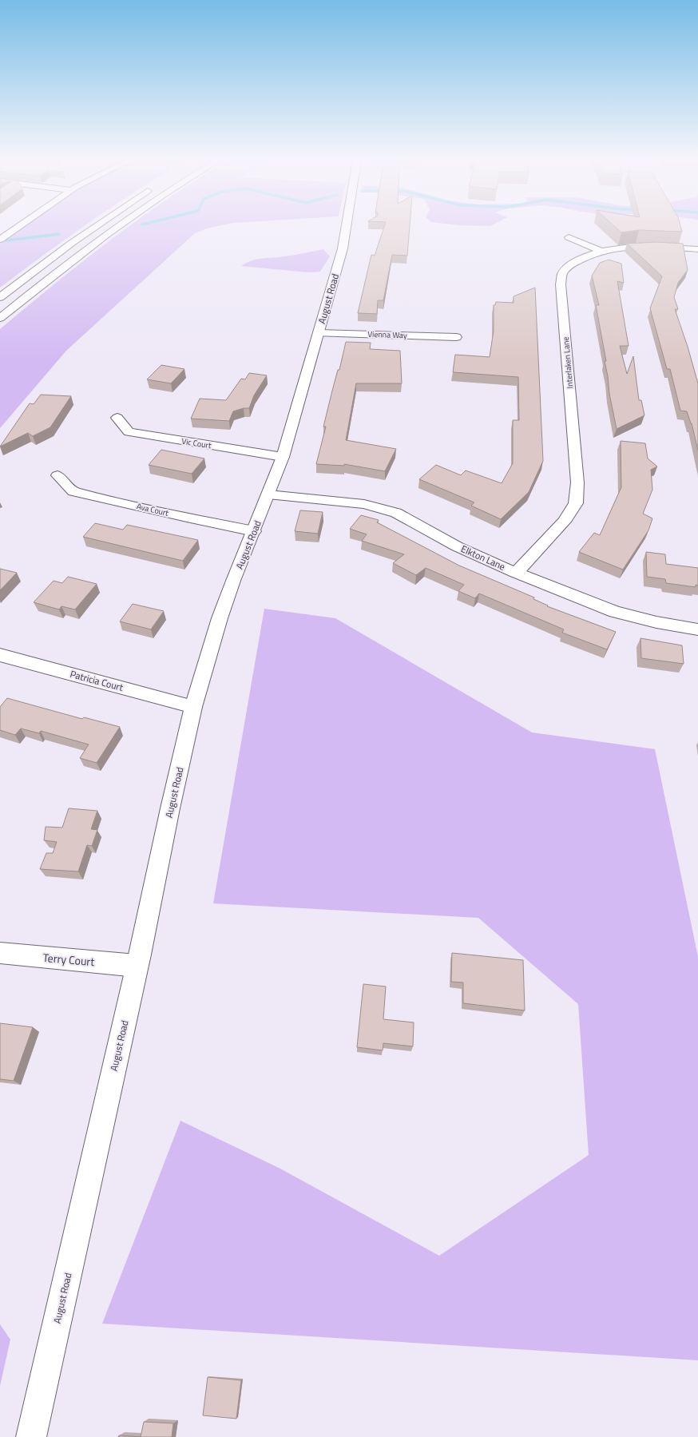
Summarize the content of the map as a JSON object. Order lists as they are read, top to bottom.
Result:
{
  "streets": {
    "main road": [
      "August Road",
      "Vienna Way",
      "Interlaken Lane",
      "Vic Court",
      "Ava Court",
      "Elkton Lane",
      "Patricia Court",
      "Terry Court"
    ]
  },
  "crossings": [
    ["August Road", "Vienna Way"],
    ["August Road", "Vic Court"],
    ["August Road", "Ava Court"],
    ["August Road", "Elkton Lane"],
    ["August Road", "Patricia Court"],
    ["August Road", "Terry Court"],
    ["Interlaken Lane", "Elkton Lane"]
  ]
}
